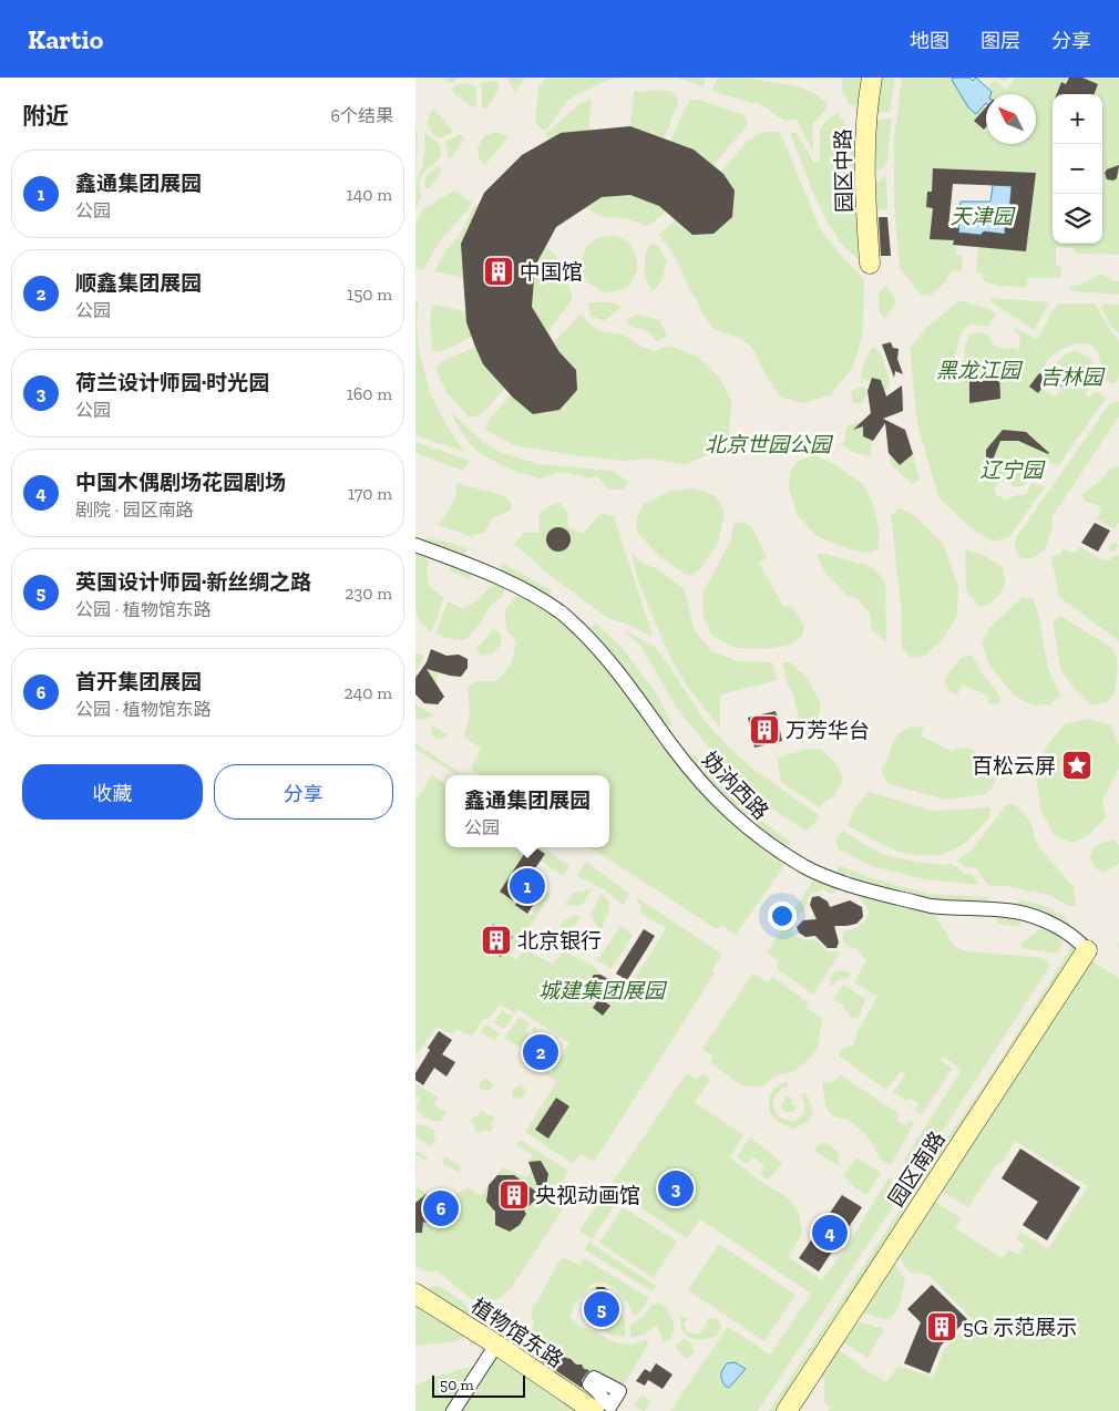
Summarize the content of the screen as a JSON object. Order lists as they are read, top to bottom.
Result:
{
  "streets": {
    "street": [
      "园区中路",
      "妫汭西路",
      "园区南路",
      "植物馆东路"
    ]
  },
  "crossings": [
    ["妫汭西路", "园区南路"]
  ],
  "parks": [
    "天津园",
    "黑龙江园",
    "吉林园",
    "北京世园公园",
    "辽宁园",
    "城建集团展园"
  ],
  "places": {
    "building": [
      "中国馆",
      "万芳华台",
      "北京银行",
      "央视动画馆",
      "5G 示范展示"
    ],
    "place": ["百松云屏"]
  },
  "scale_bar": "50 m",
  "north": "top left",
  "page": {
    "header": "Kartio",
    "nav": ["地图", "图层", "分享"],
    "heading": ["附近", "6个结果"],
    "map_buttons": ["+", "−"],
    "list": [
      {
        "mark": "1",
        "name": "鑫通集团展园",
        "note": "公园",
        "value": "140 m"
      },
      {
        "mark": "2",
        "name": "顺鑫集团展园",
        "note": "公园",
        "value": "150 m"
      },
      {
        "mark": "3",
        "name": "荷兰设计师园·时光园",
        "note": "公园",
        "value": "160 m"
      },
      {
        "mark": "4",
        "name": "中国木偶剧场花园剧场",
        "note": "剧院 · 园区南路",
        "value": "170 m"
      },
      {
        "mark": "5",
        "name": "英国设计师园·新丝绸之路",
        "note": "公园 · 植物馆东路",
        "value": "230 m"
      },
      {
        "mark": "6",
        "name": "首开集团展园",
        "note": "公园 · 植物馆东路",
        "value": "240 m"
      }
    ],
    "buttons": ["收藏", "分享"],
    "popup": ["鑫通集团展园", "公园"],
    "pins": [
      "1",
      "2",
      "3",
      "6",
      "4",
      "5"
    ],
    "scale": "50 m"
  }
}
